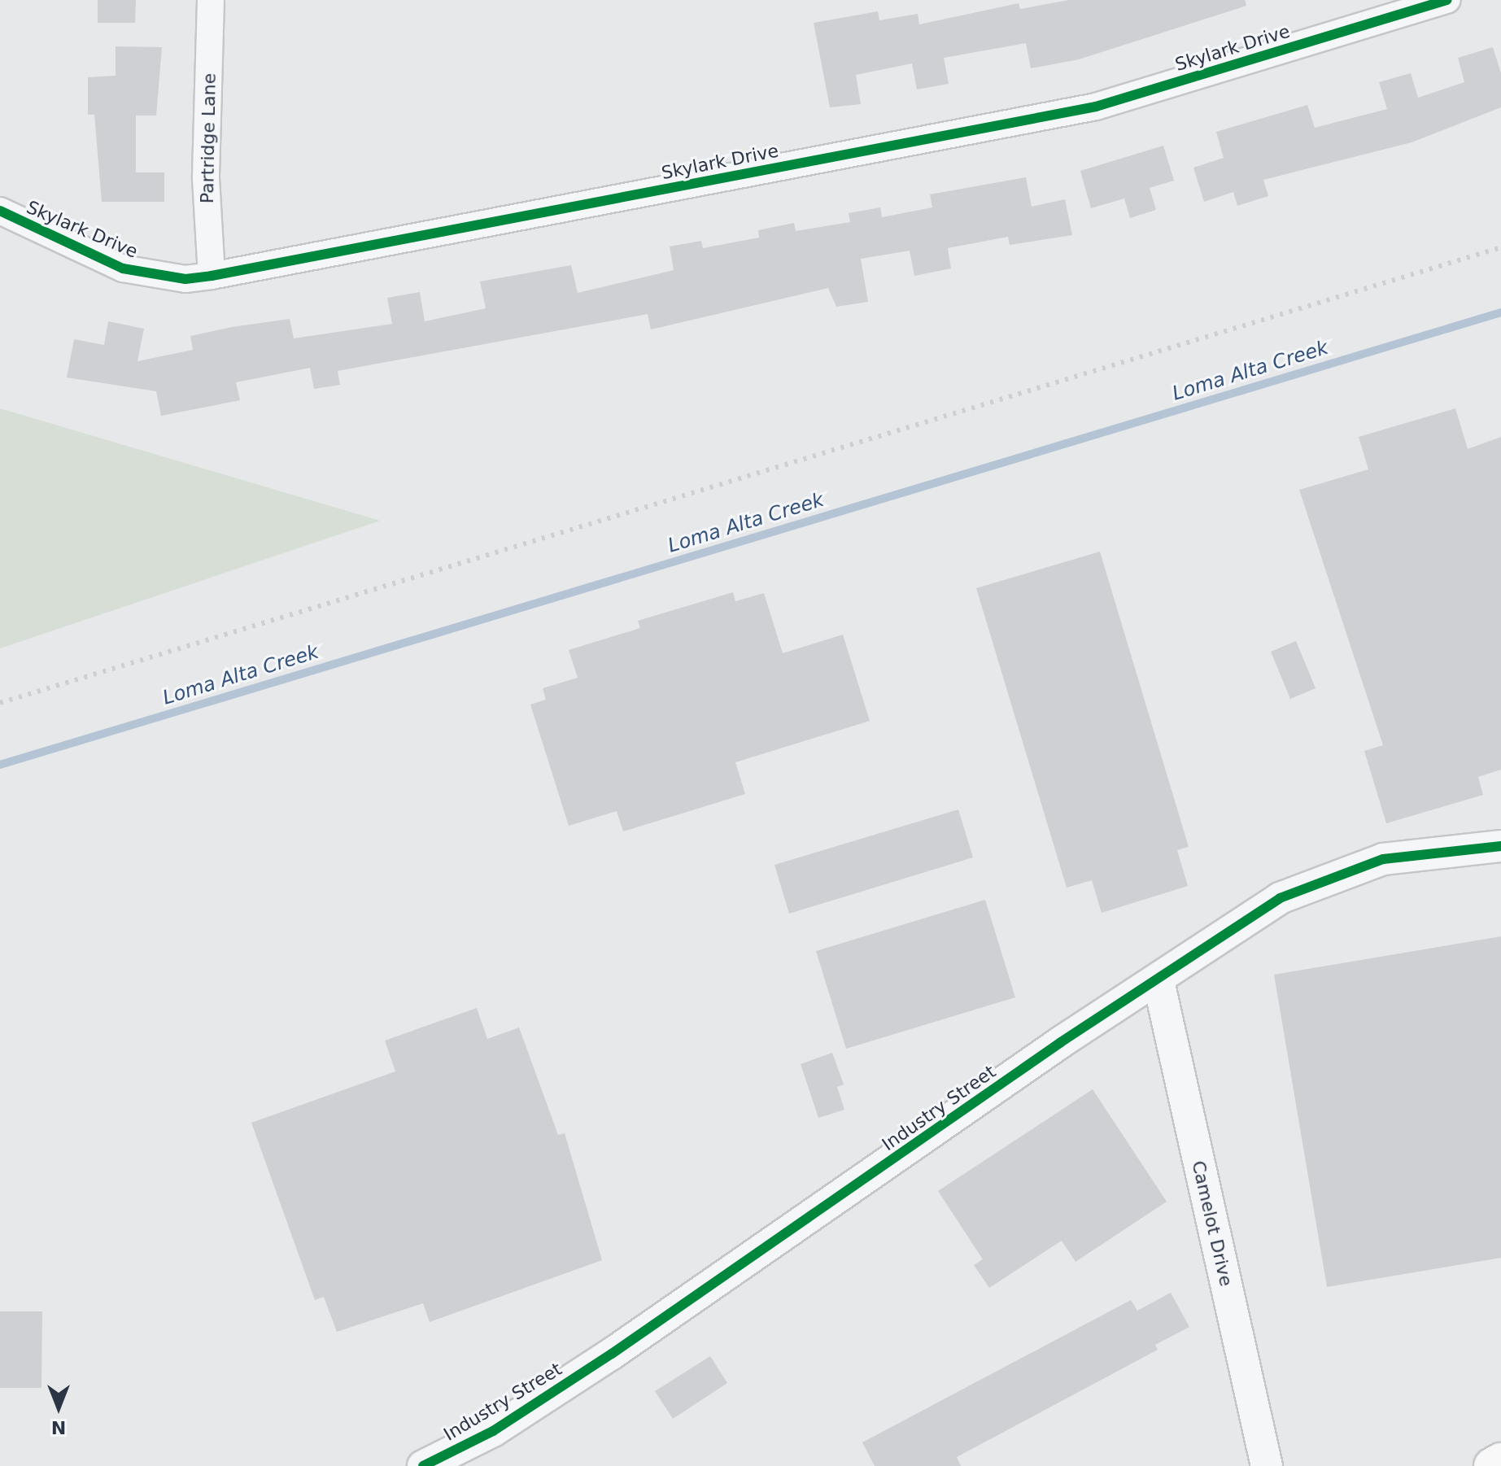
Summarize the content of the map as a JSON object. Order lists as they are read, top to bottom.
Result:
{
  "streets": {
    "street": [
      "Skylark Drive",
      "Partridge Lane",
      "Industry Street",
      "Camelot Drive"
    ]
  },
  "crossings": [
    ["Skylark Drive", "Partridge Lane"],
    ["Industry Street", "Camelot Drive"]
  ],
  "water": ["Loma Alta Creek"],
  "north": "bottom"
}
